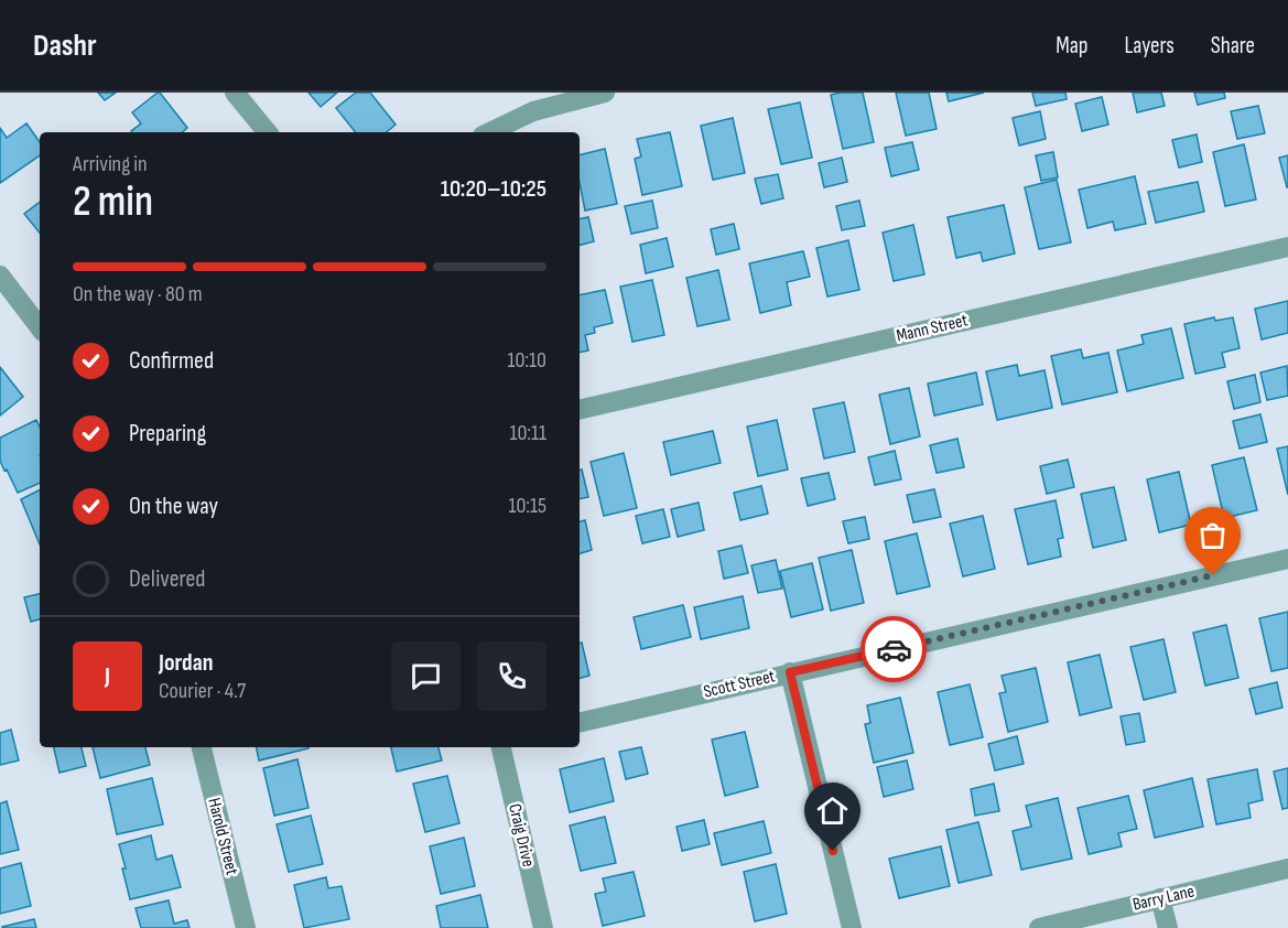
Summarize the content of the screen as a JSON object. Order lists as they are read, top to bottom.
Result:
{
  "streets": {
    "street": [
      "Mann Street",
      "Scott Street",
      "Craig Drive",
      "Harold Street",
      "Barry Lane"
    ]
  },
  "page": {
    "header": "Dashr",
    "nav": ["Map", "Layers", "Share"],
    "heading": ["2 min", "Arriving in", "10:20–10:25"],
    "panel": ["Jordan", "Courier · 4.7"],
    "bar": "On the way · 80 m",
    "list": [
      ["Confirmed", "10:10"],
      ["Preparing", "10:11"],
      ["On the way", "10:15"],
      "Delivered"
    ],
    "round": "J"
  }
}
